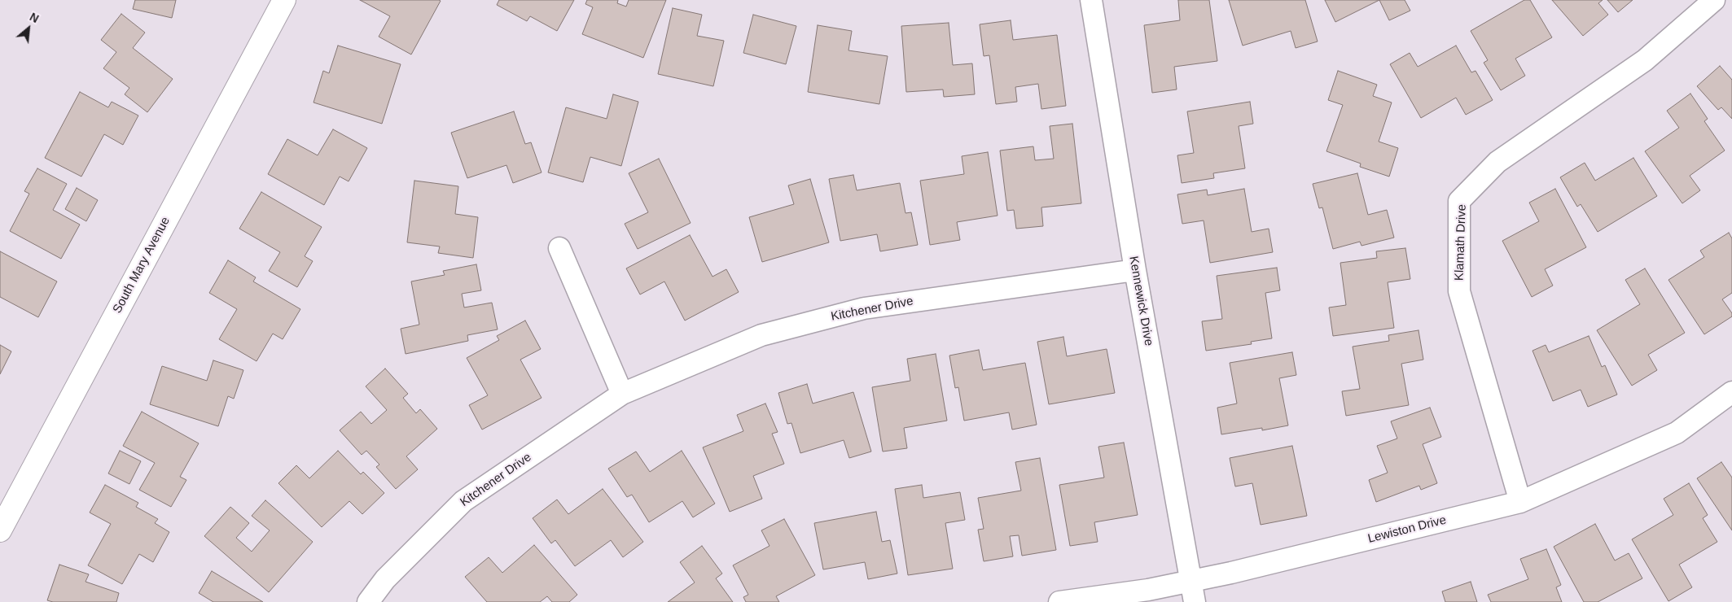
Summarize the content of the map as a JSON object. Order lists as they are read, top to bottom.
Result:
{
  "streets": {
    "main road": ["South Mary Avenue"],
    "street": [
      "Klamath Drive",
      "Kennewick Drive",
      "Kitchener Drive",
      "Lewiston Drive"
    ]
  },
  "crossings": [
    ["Klamath Drive", "Lewiston Drive"],
    ["Kennewick Drive", "Kitchener Drive"],
    ["Kennewick Drive", "Lewiston Drive"]
  ],
  "north": "top right"
}
